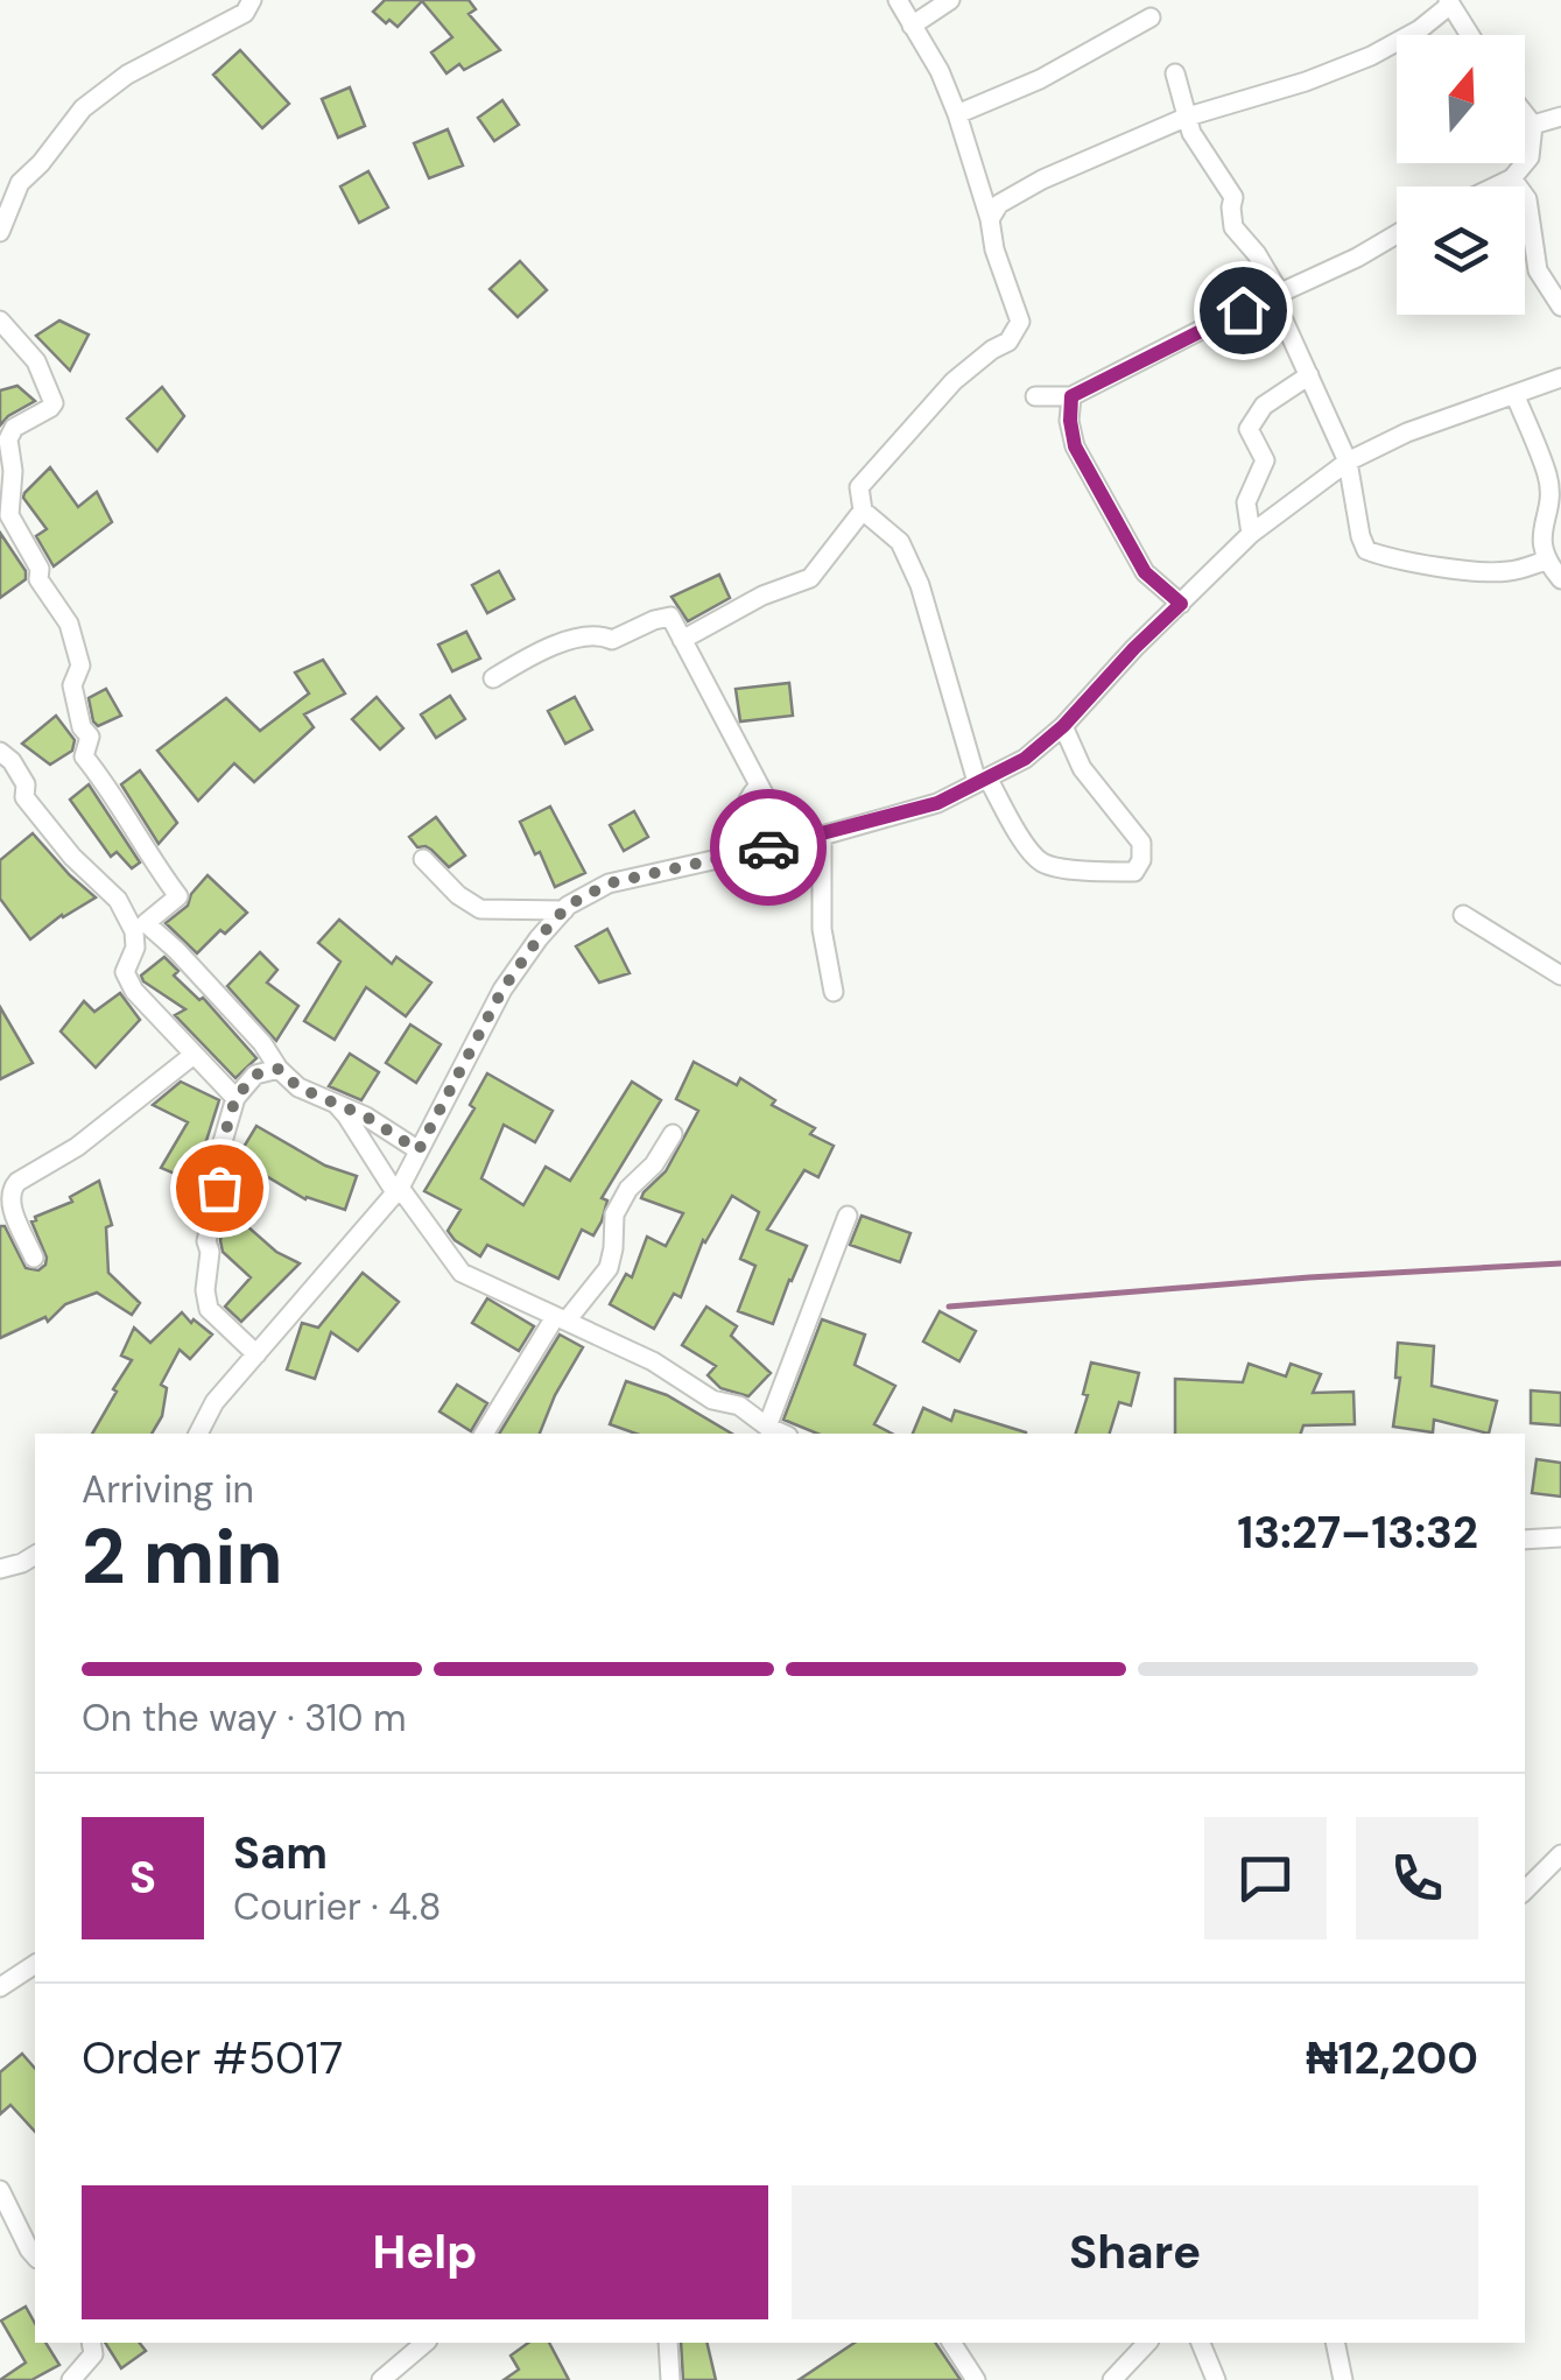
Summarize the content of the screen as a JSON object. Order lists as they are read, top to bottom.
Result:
{
  "north": "top",
  "page": {
    "heading": ["2 min", "Arriving in", "13:27–13:32"],
    "panel": [
      "Sam",
      "Courier · 4.8",
      "Order #5017",
      "₦12,200"
    ],
    "bar": "On the way · 310 m",
    "round": "S",
    "buttons": ["Help", "Share"]
  }
}
